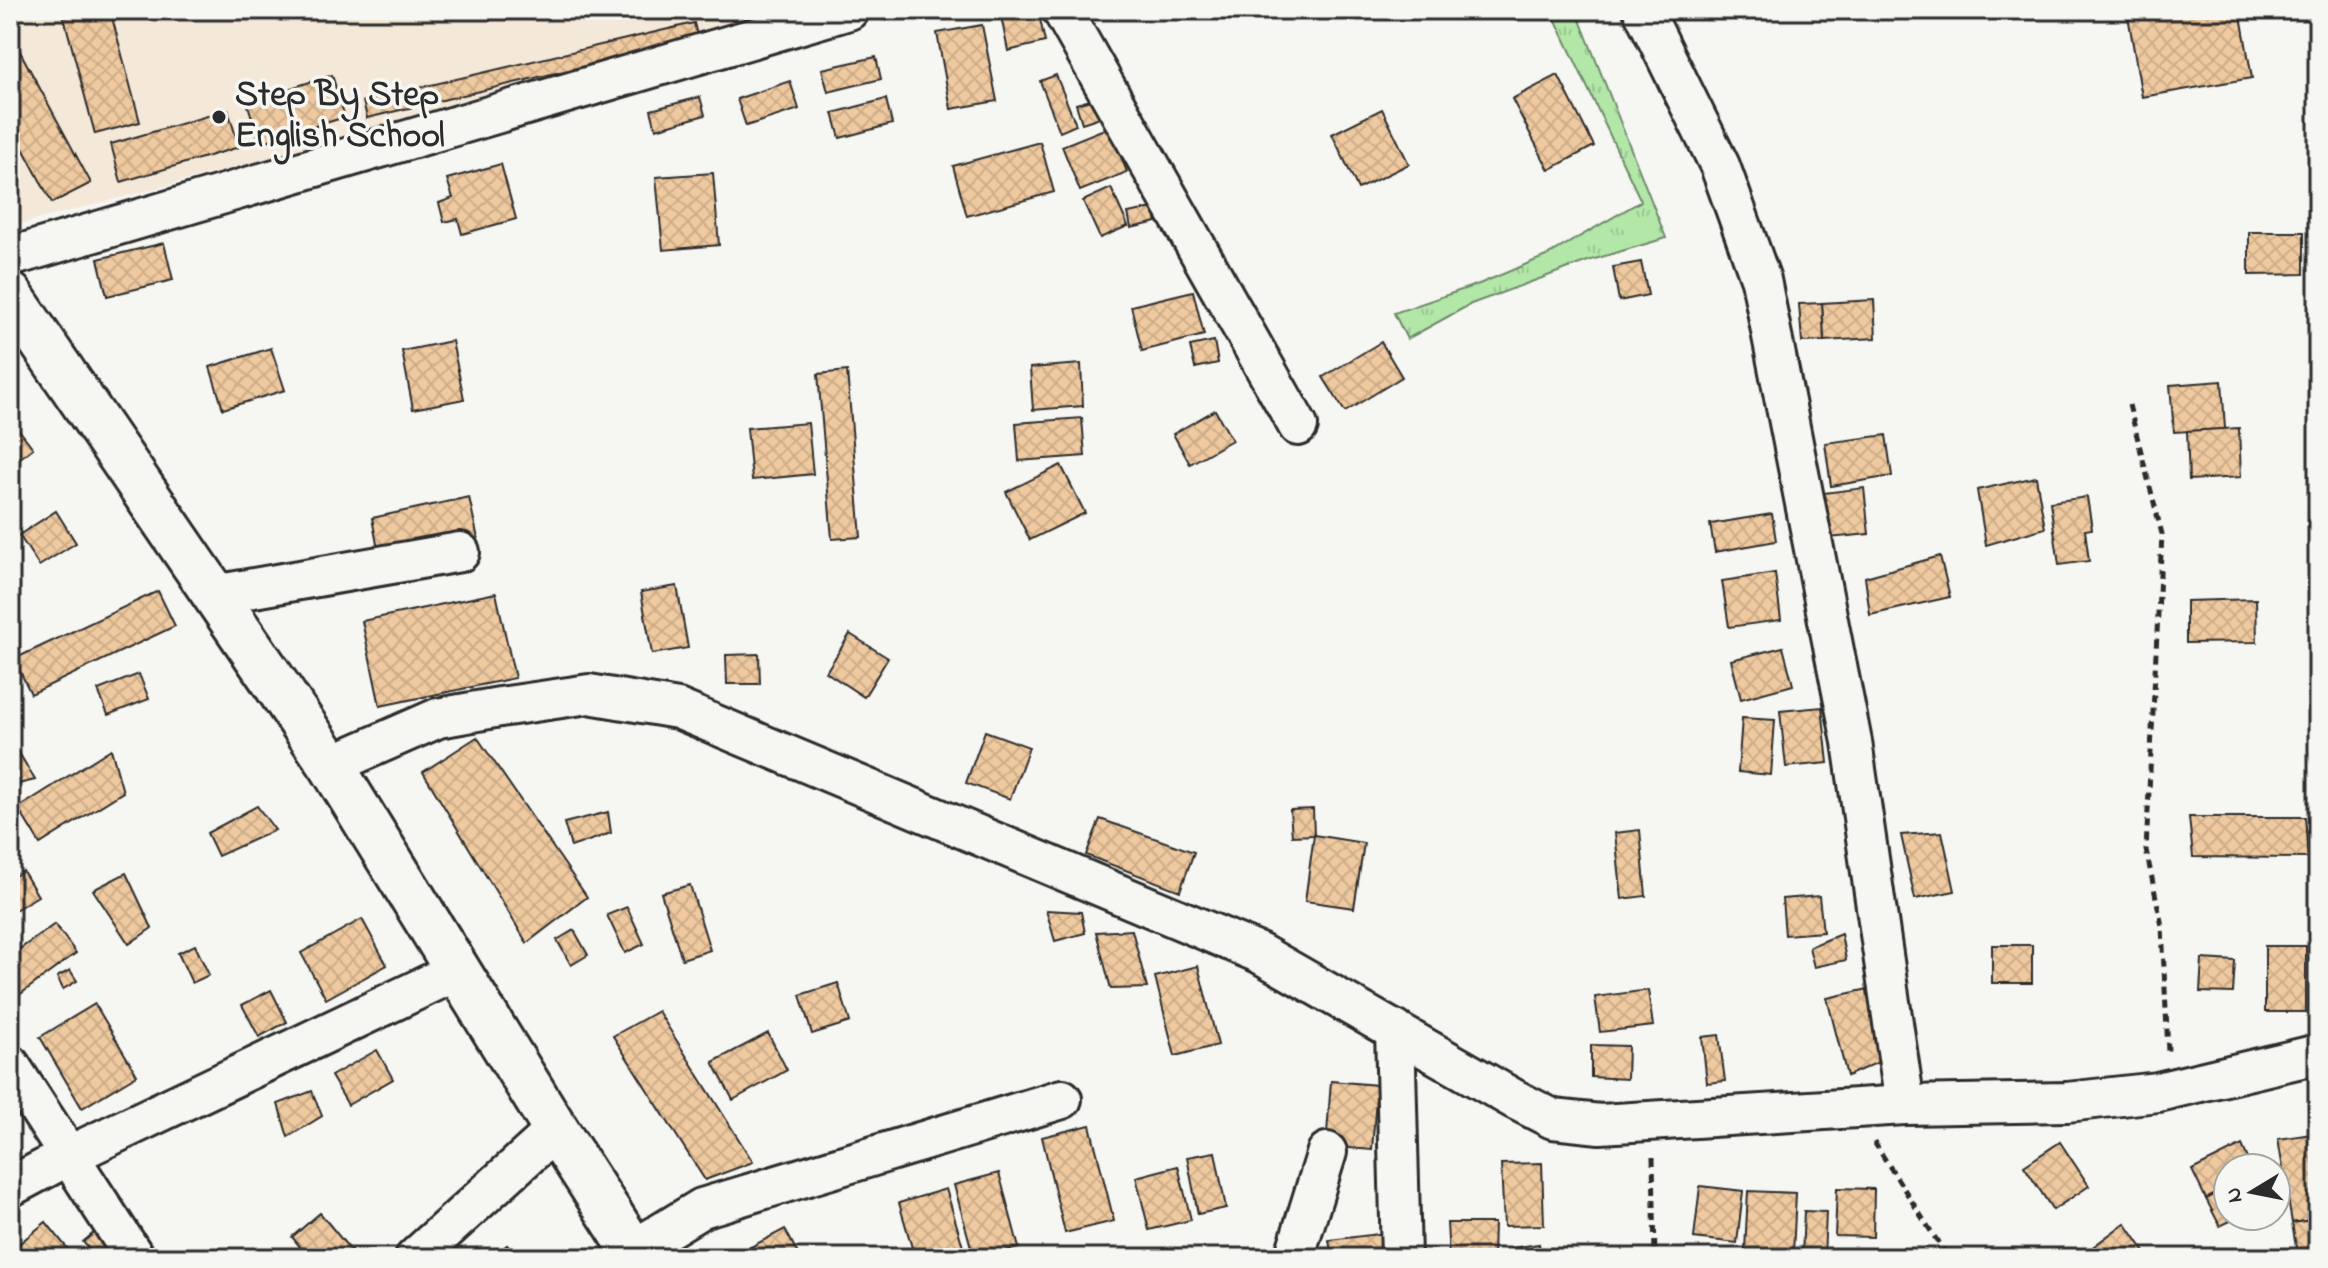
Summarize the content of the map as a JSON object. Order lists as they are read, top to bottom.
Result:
{
  "places": ["Step By Step English School"],
  "north": "left"
}
